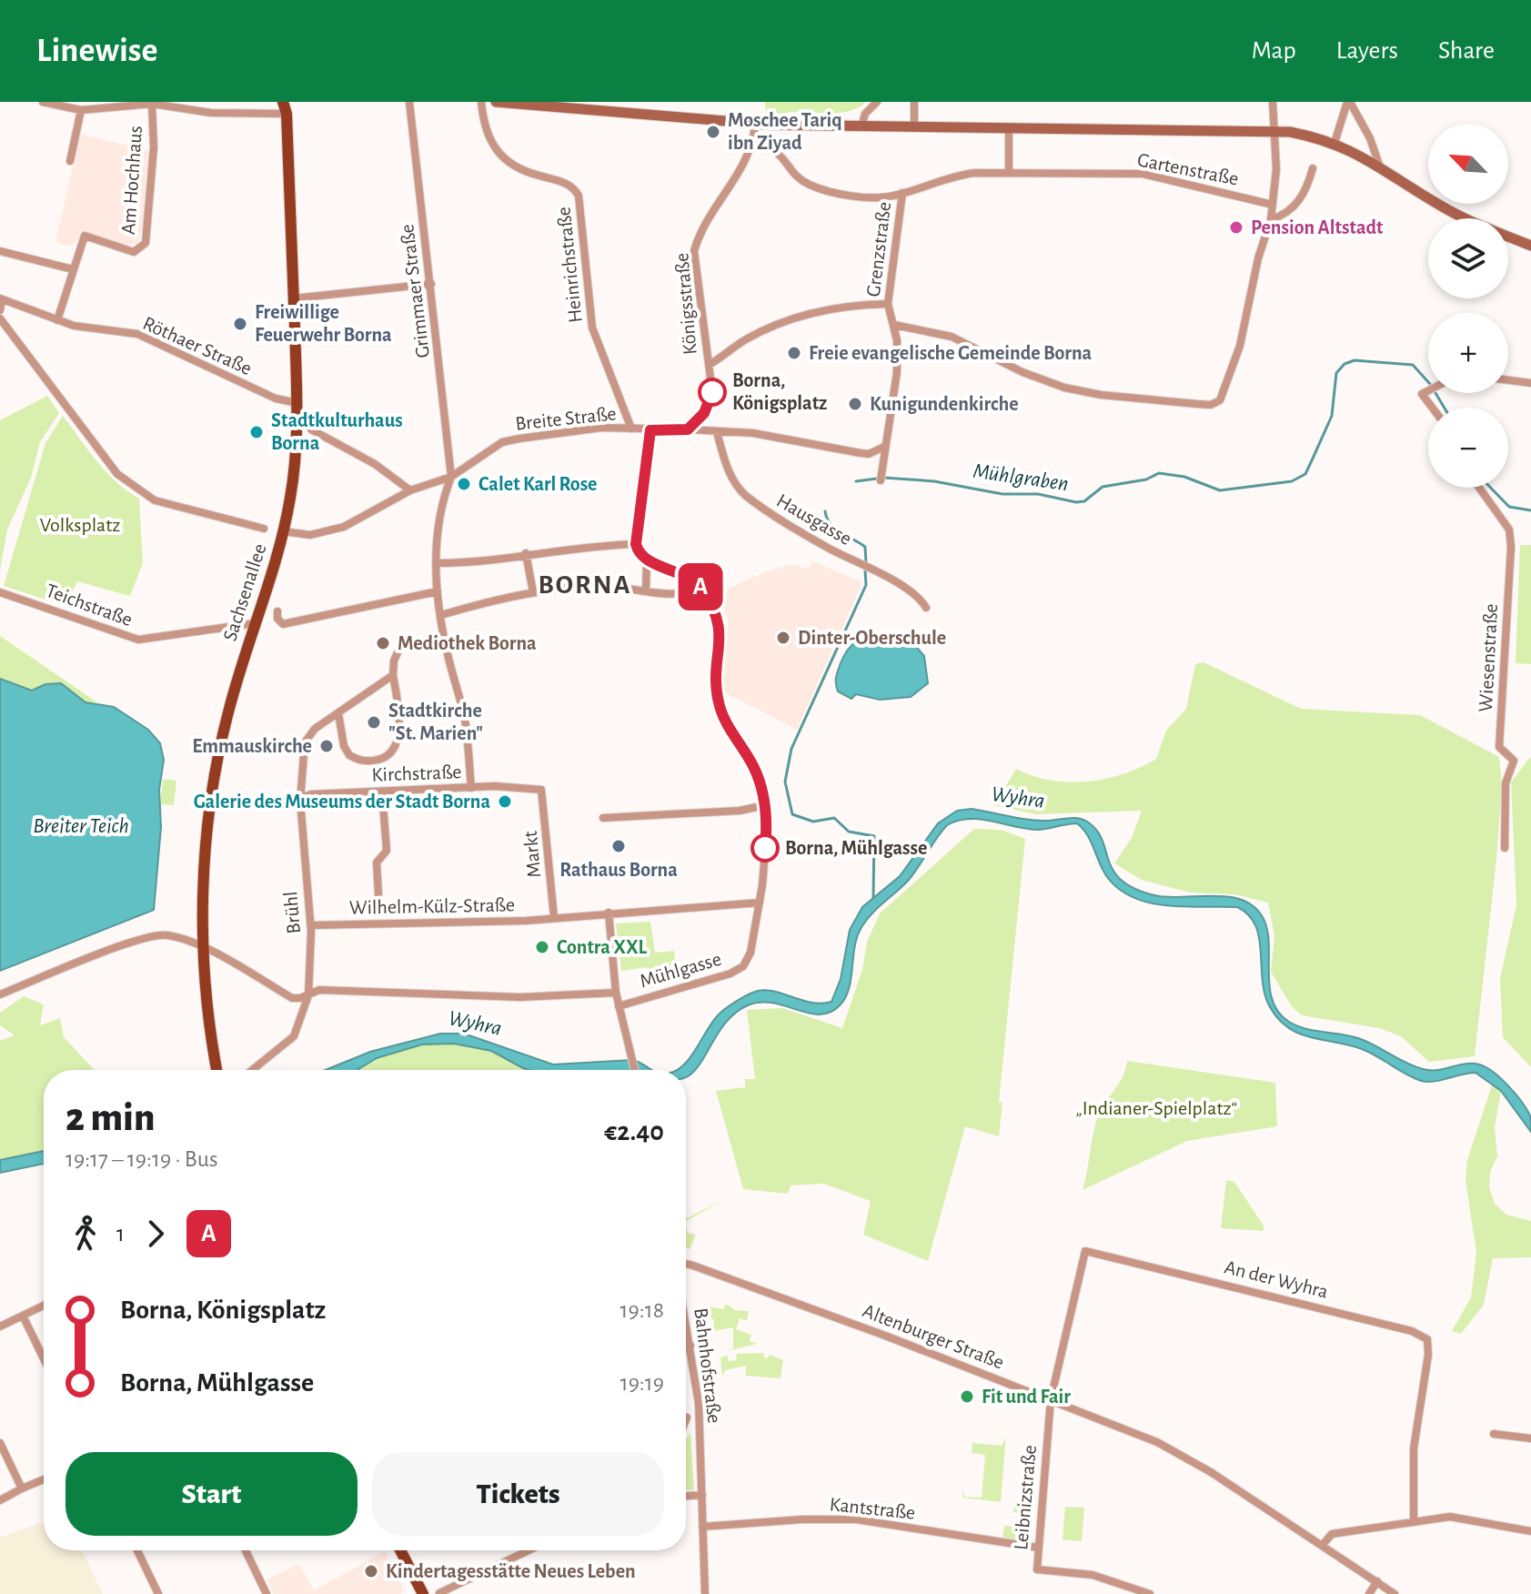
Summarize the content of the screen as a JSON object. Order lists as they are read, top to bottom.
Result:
{
  "streets": {
    "main road": ["Sachsenallee"],
    "street": [
      "Gartenstraße",
      "Am Hochhaus",
      "Grenzstraße",
      "Heinrichstraße",
      "Grimmaer Straße",
      "Königsstraße",
      "Röthaer Straße",
      "Breite Straße",
      "Hausgasse",
      "Teichstraße",
      "Wiesenstraße",
      "Kirchstraße",
      "Markt",
      "Wilhelm-Külz-Straße",
      "Brühl",
      "Mühlgasse",
      "An der Wyhra",
      "Altenburger Straße",
      "Bahnhofstraße",
      "Leibnizstraße",
      "Kantstraße"
    ]
  },
  "crossings": [
    ["Gartenstraße", "Grenzstraße"],
    ["Gartenstraße", "Königsstraße"],
    ["Am Hochhaus", "Röthaer Straße"],
    ["Am Hochhaus", "Sachsenallee"],
    ["Grenzstraße", "Breite Straße"],
    ["Heinrichstraße", "Breite Straße"],
    ["Grimmaer Straße", "Breite Straße"],
    ["Königsstraße", "Breite Straße"],
    ["Röthaer Straße", "Sachsenallee"],
    ["Breite Straße", "Hausgasse"],
    ["Breite Straße", "Sachsenallee"],
    ["Sachsenallee", "Teichstraße"],
    ["Sachsenallee", "Mühlgasse"],
    ["Kirchstraße", "Markt"],
    ["Kirchstraße", "Brühl"],
    ["Markt", "Wilhelm-Külz-Straße"],
    ["Wilhelm-Külz-Straße", "Brühl"],
    ["Brühl", "Mühlgasse"],
    ["An der Wyhra", "Altenburger Straße"],
    ["An der Wyhra", "Leibnizstraße"],
    ["Altenburger Straße", "Leibnizstraße"],
    ["Bahnhofstraße", "Kantstraße"],
    ["Leibnizstraße", "Kantstraße"]
  ],
  "districts": ["BORNA"],
  "water": ["Mühlgraben", "Wyhra", "Breiter Teich"],
  "parks": ["Volksplatz", "„Indianer-Spielplatz“"],
  "places": [
    "Moschee Tariq ibn Ziyad",
    "Pension Altstadt",
    "Freiwillige Feuerwehr Borna",
    "Freie evangelische Gemeinde Borna",
    "Borna, Königsplatz",
    "Kunigundenkirche",
    "Stadtkulturhaus Borna",
    "Calet Karl Rose",
    "Dinter-Oberschule",
    "Mediothek Borna",
    "Stadtkirche \"St. Marien\"",
    "Emmauskirche",
    "Galerie des Museums der Stadt Borna",
    "Rathaus Borna",
    "Borna, Mühlgasse",
    "Contra XXL",
    "Fit und Fair",
    "Kindertagesstätte Neues Leben"
  ],
  "lines": ["bus line A"],
  "north": "top left",
  "page": {
    "header": "Linewise",
    "nav": ["Map", "Layers", "Share"],
    "on_map": "A",
    "map_buttons": ["+", "−"],
    "heading": ["2 min", "19:17 – 19:19 · Bus", "€2.40"],
    "legs": ["1", "A"],
    "list": [
      {
        "name": "Borna, Königsplatz",
        "value": "19:18"
      },
      {
        "name": "Borna, Mühlgasse",
        "value": "19:19"
      }
    ],
    "buttons": ["Start", "Tickets"]
  }
}
